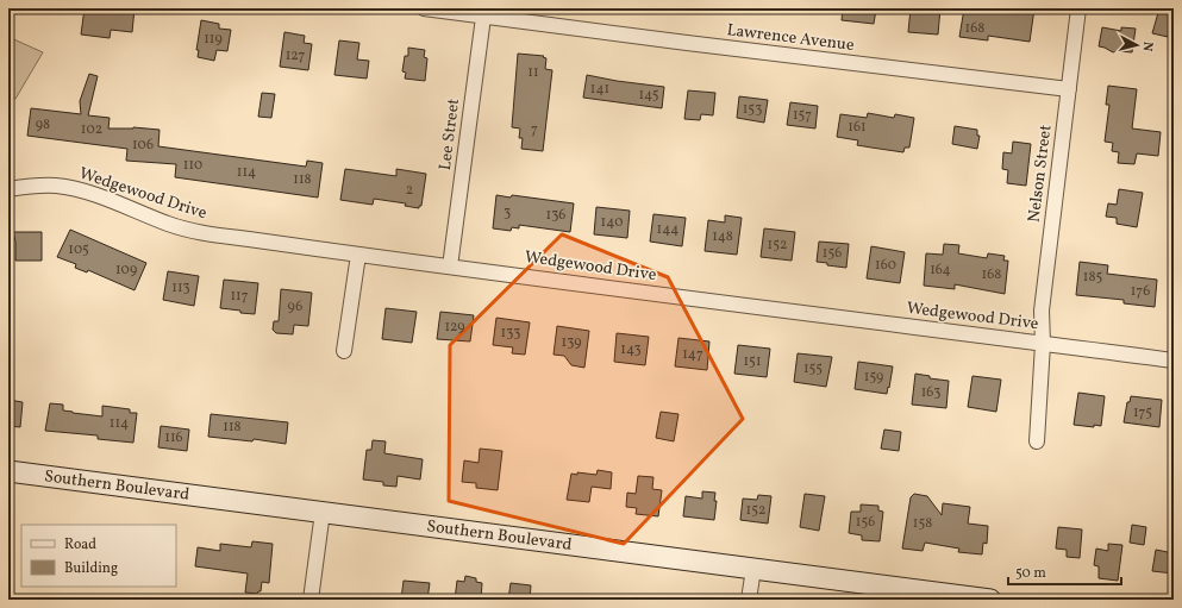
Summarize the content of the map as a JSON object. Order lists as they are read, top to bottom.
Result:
{
  "streets": {
    "street": [
      "Lawrence Avenue",
      "Lee Street",
      "Nelson Street",
      "Wedgewood Drive",
      "Southern Boulevard"
    ]
  },
  "crossings": [
    ["Lawrence Avenue", "Lee Street"],
    ["Lawrence Avenue", "Nelson Street"],
    ["Lee Street", "Wedgewood Drive"],
    ["Nelson Street", "Wedgewood Drive"]
  ],
  "house_numbers": [
    "168",
    "119",
    "127",
    "11",
    "141",
    "145",
    "153",
    "157",
    "98",
    "161",
    "102",
    "7",
    "106",
    "110",
    "114",
    "118",
    "2",
    "3",
    "136",
    "140",
    "144",
    "148",
    "152",
    "105",
    "156",
    "160",
    "109",
    "164",
    "168",
    "185",
    "113",
    "176",
    "117",
    "96",
    "129",
    "133",
    "139",
    "143",
    "147",
    "151",
    "155",
    "159",
    "163",
    "175",
    "114",
    "118",
    "116",
    "152",
    "156",
    "158"
  ],
  "legend": ["Road", "Building"],
  "scale_bar": "50 m",
  "north": "right"
}
